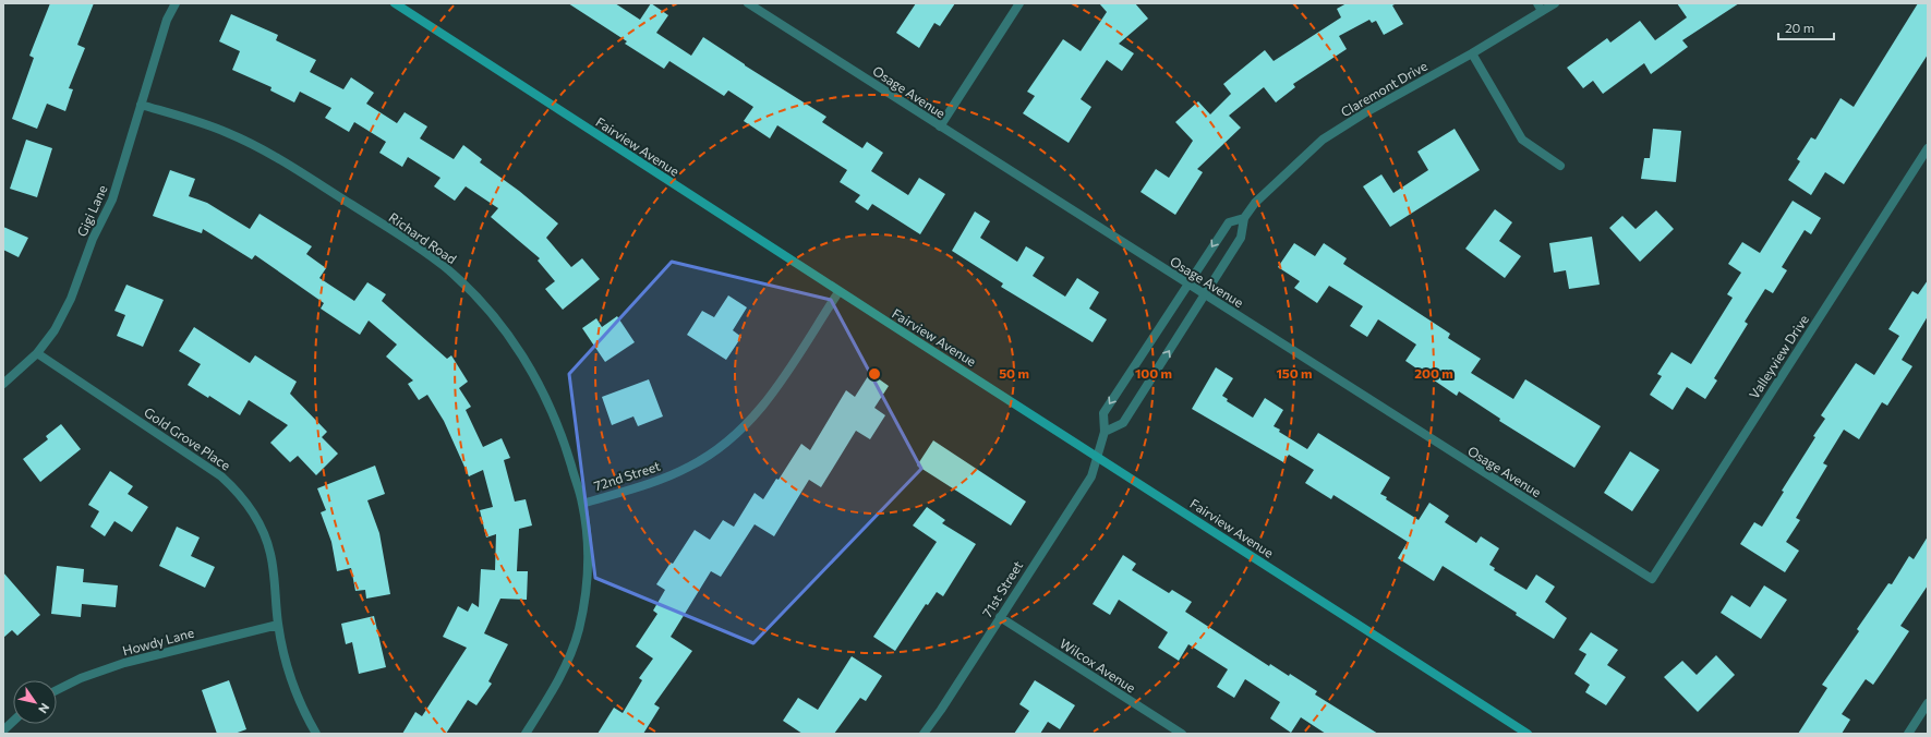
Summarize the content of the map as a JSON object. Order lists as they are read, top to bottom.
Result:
{
  "streets": {
    "street": [
      "Claremont Drive",
      "Osage Avenue",
      "Fairview Avenue",
      "Gigi Lane",
      "Richard Road",
      "Valleyview Drive",
      "Gold Grove Place",
      "72nd Street",
      "71st Street",
      "Howdy Lane",
      "Wilcox Avenue"
    ]
  },
  "crossings": [
    ["Claremont Drive", "Osage Avenue"],
    ["Claremont Drive", "Fairview Avenue"],
    ["Claremont Drive", "71st Street"],
    ["Osage Avenue", "Valleyview Drive"],
    ["Fairview Avenue", "72nd Street"],
    ["Fairview Avenue", "71st Street"],
    ["Gigi Lane", "Richard Road"],
    ["Gigi Lane", "Gold Grove Place"],
    ["Richard Road", "72nd Street"],
    ["Gold Grove Place", "Howdy Lane"],
    ["71st Street", "Wilcox Avenue"]
  ],
  "scale_bar": "20 m",
  "north": "bottom right",
  "rings": [
    "50 m",
    "100 m",
    "150 m",
    "200 m"
  ]
}
